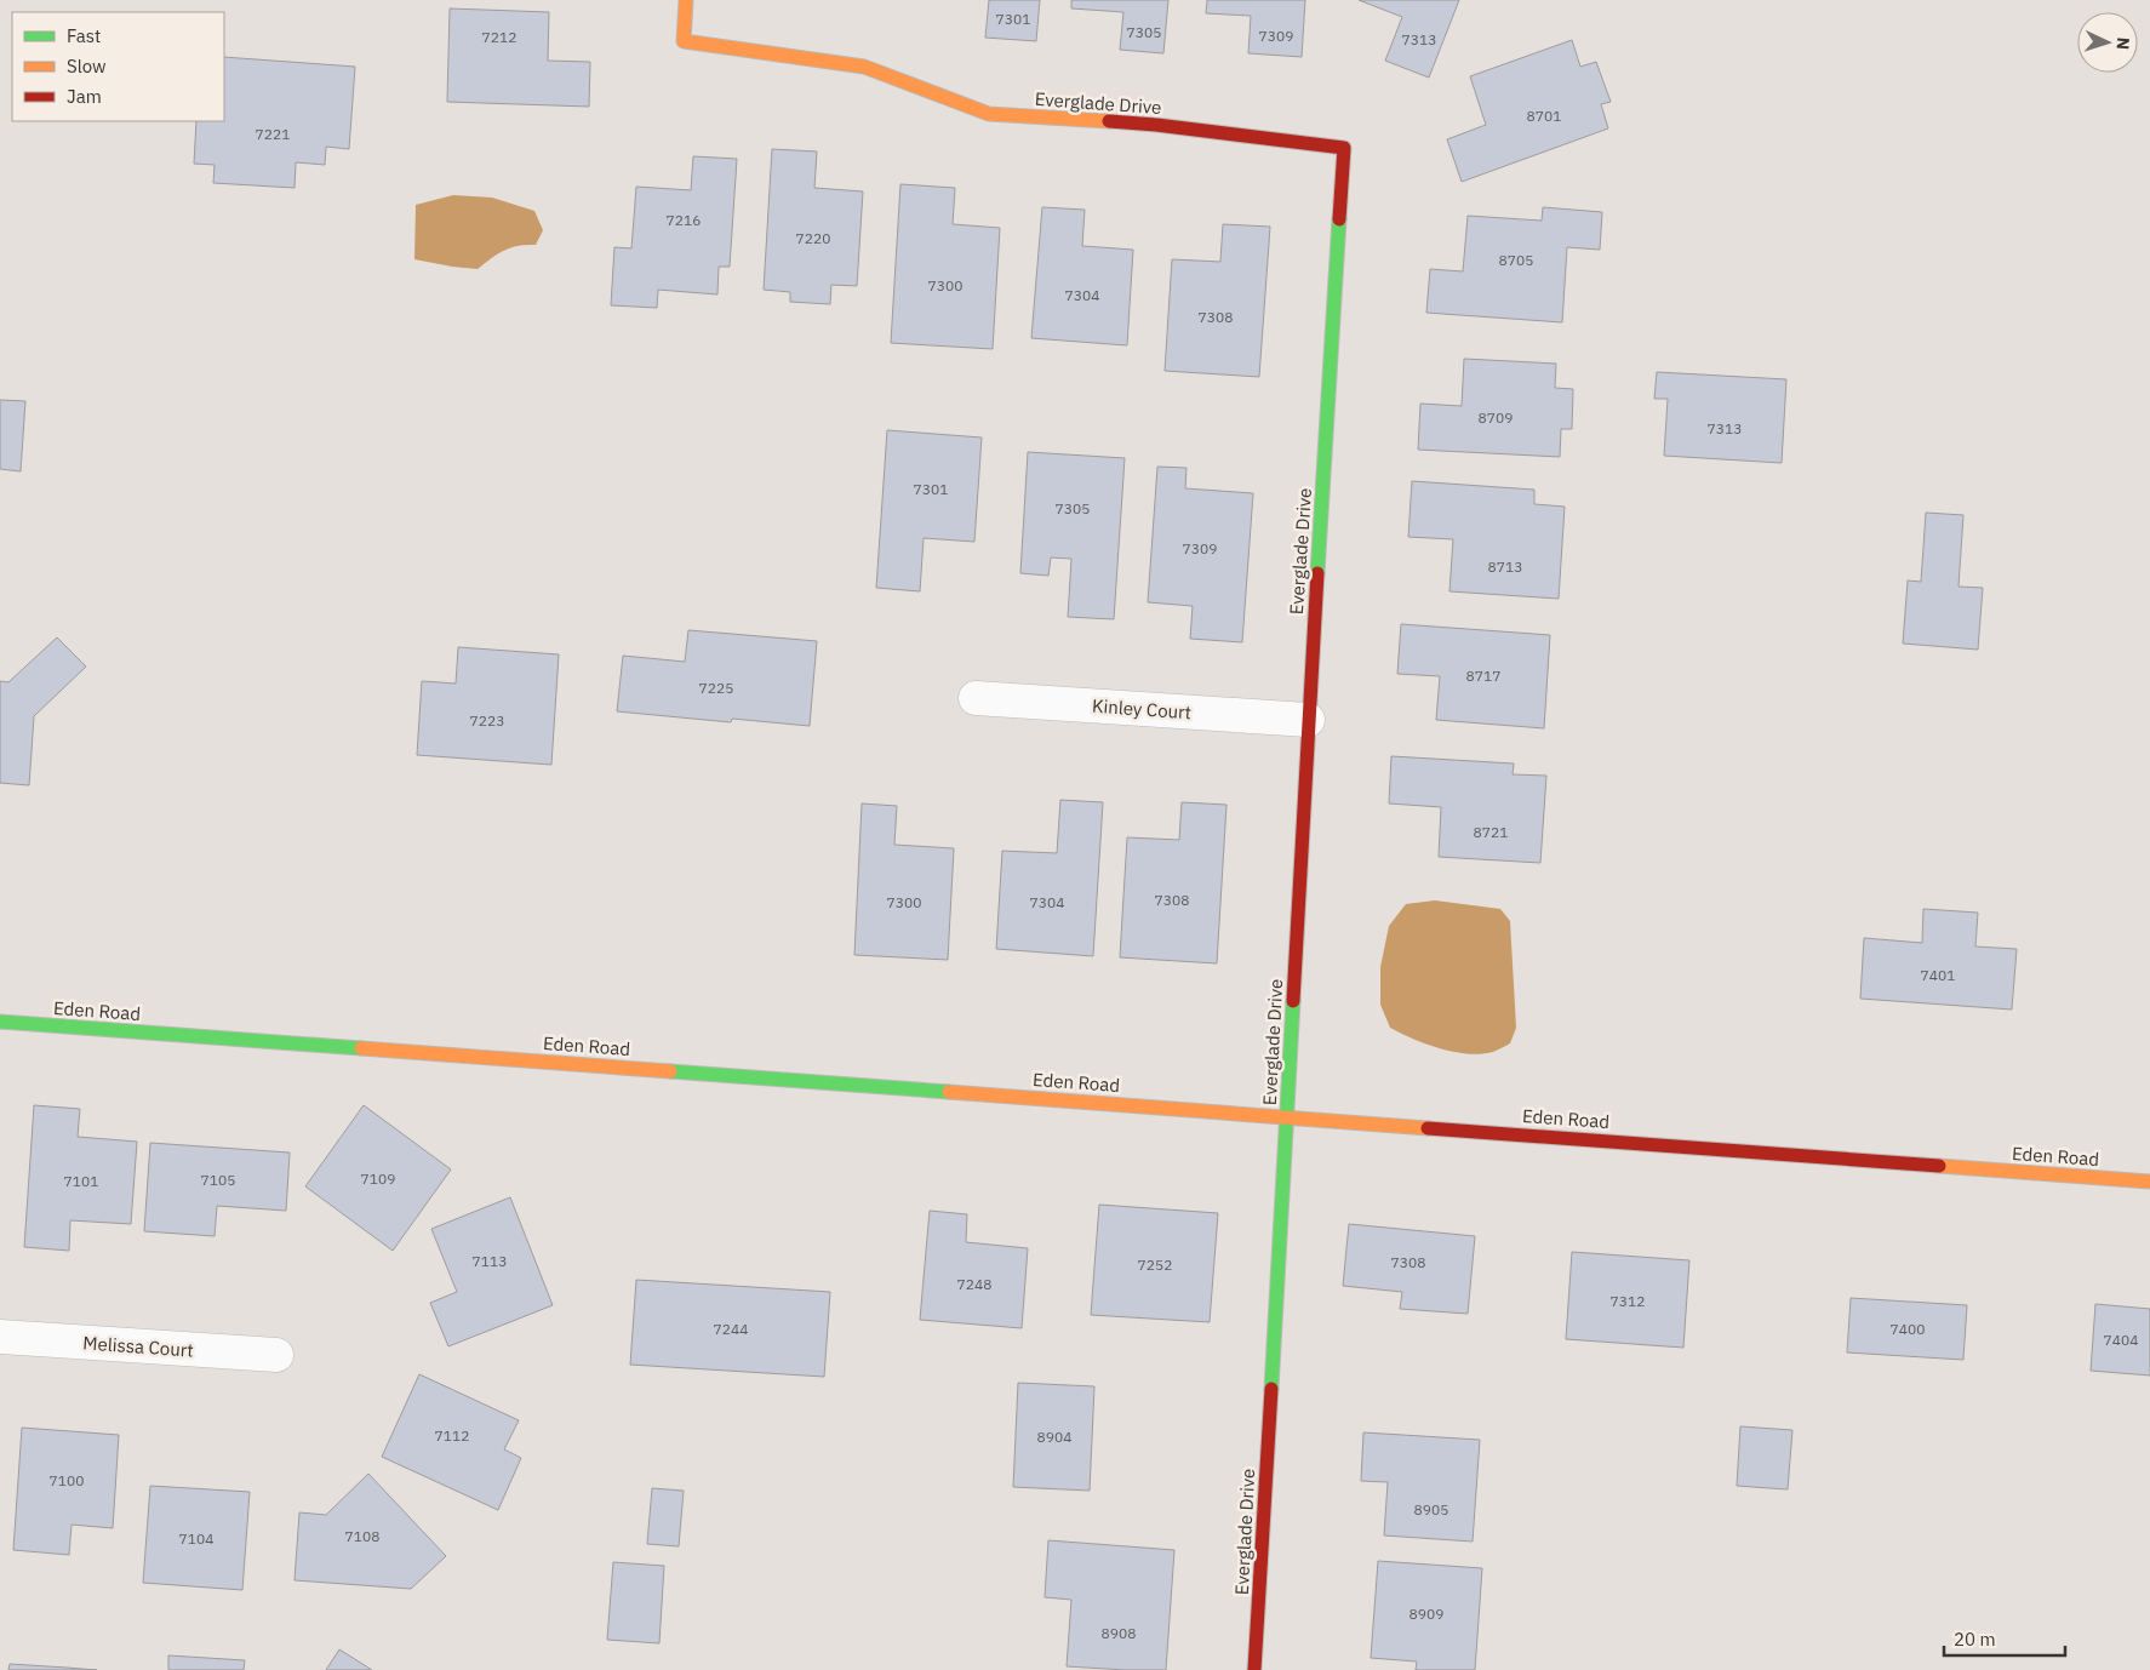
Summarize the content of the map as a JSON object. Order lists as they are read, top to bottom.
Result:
{
  "streets": {
    "street": [
      "Everglade Drive",
      "Kinley Court",
      "Eden Road",
      "Melissa Court"
    ]
  },
  "crossings": [
    ["Everglade Drive", "Kinley Court"],
    ["Everglade Drive", "Eden Road"]
  ],
  "house_numbers": [
    "7301",
    "7305",
    "7309",
    "7212",
    "7313",
    "8701",
    "7221",
    "7216",
    "7220",
    "8705",
    "7300",
    "7304",
    "7308",
    "8709",
    "7313",
    "7301",
    "7305",
    "7309",
    "8713",
    "8717",
    "7225",
    "7223",
    "8721",
    "7308",
    "7300",
    "7304",
    "7401",
    "7109",
    "7105",
    "7101",
    "7113",
    "7308",
    "7252",
    "7248",
    "7312",
    "7244",
    "7400",
    "7404",
    "7112",
    "8904",
    "7100",
    "8905",
    "7108",
    "7104",
    "8909",
    "8908"
  ],
  "legend": ["Fast", "Slow", "Jam"],
  "scale_bar": "20 m",
  "north": "right"
}
